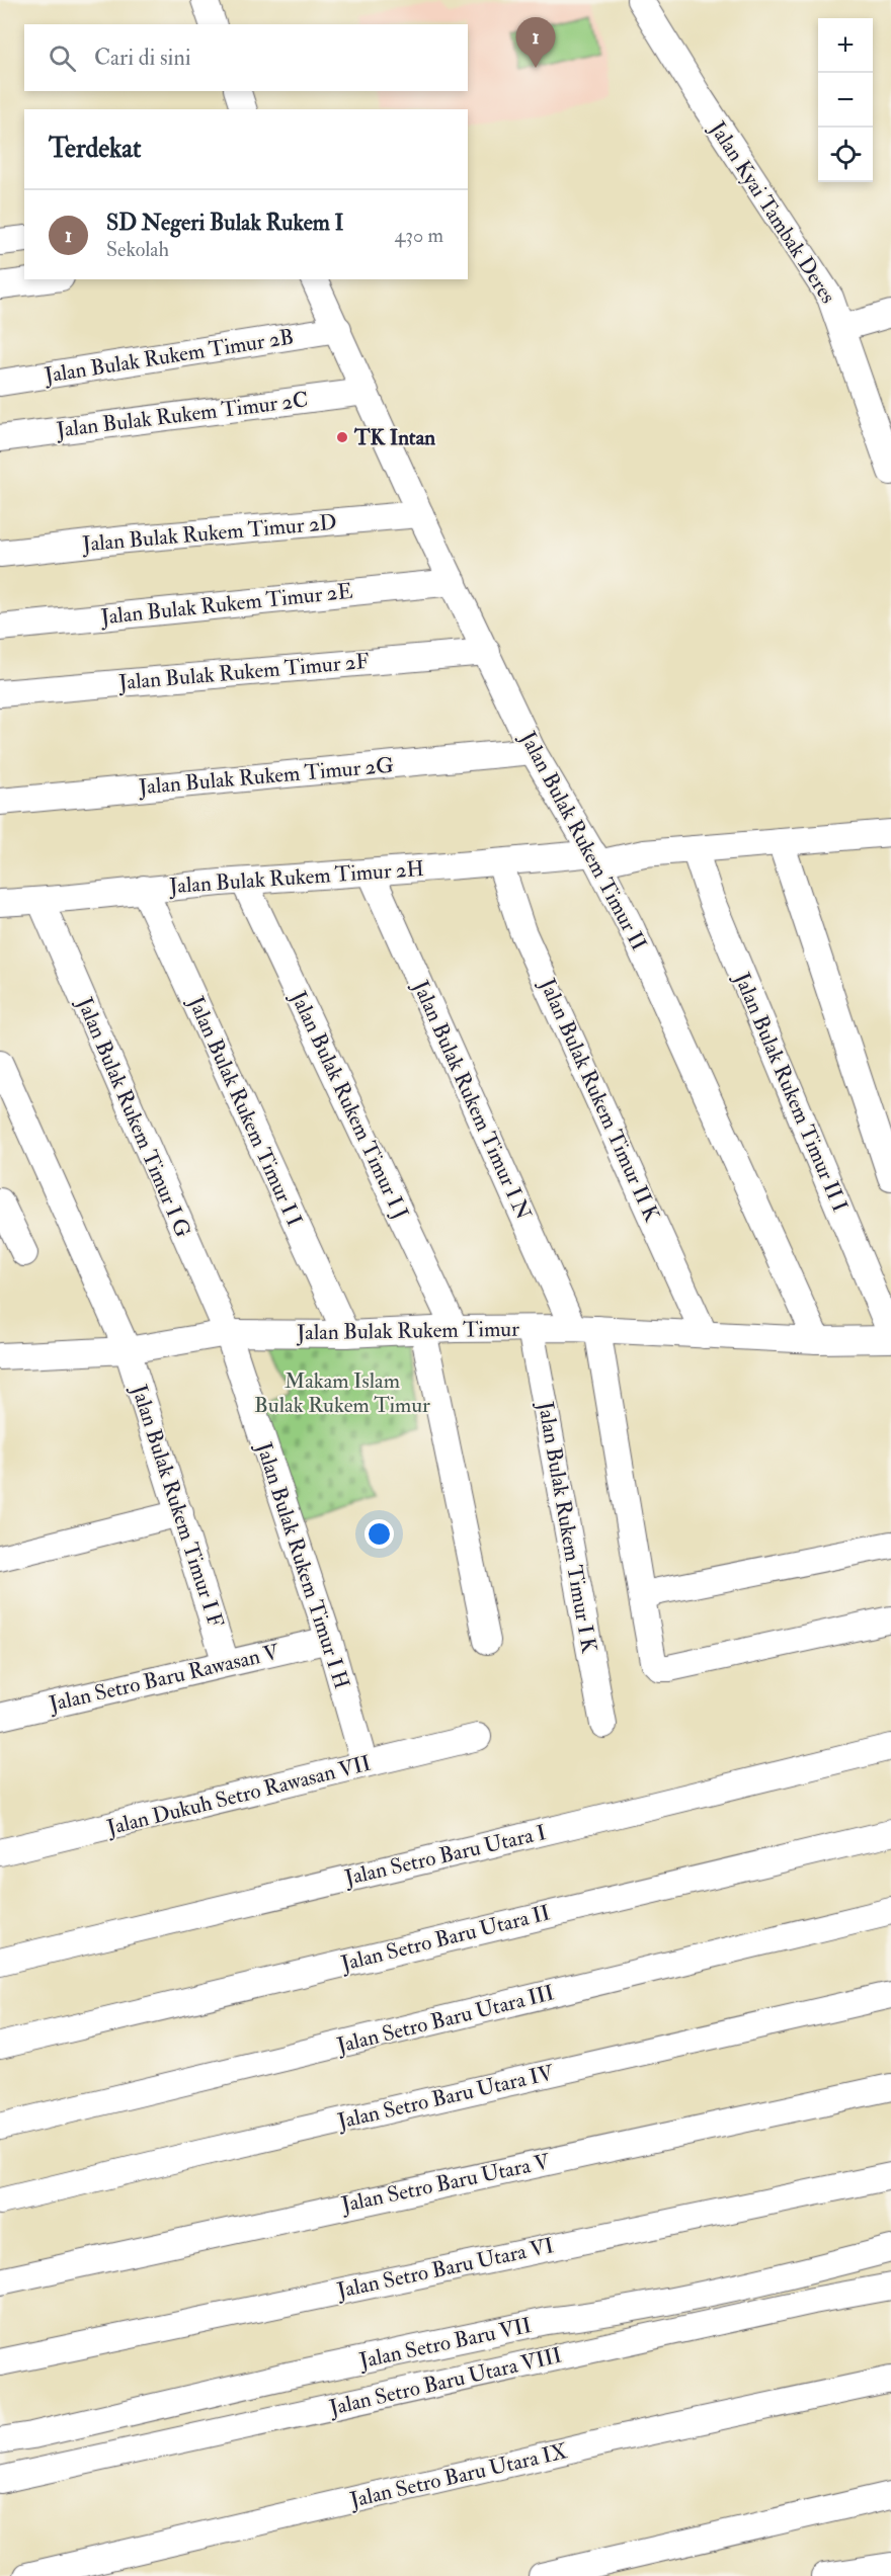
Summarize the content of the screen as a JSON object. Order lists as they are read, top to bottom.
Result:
{
  "streets": {
    "street": [
      "Jalan Kyai Tambak Deres",
      "Jalan Bulak Rukem Timur 2B",
      "Jalan Bulak Rukem Timur 2C",
      "Jalan Bulak Rukem Timur 2D",
      "Jalan Bulak Rukem Timur 2E",
      "Jalan Bulak Rukem Timur 2F",
      "Jalan Bulak Rukem Timur 2G",
      "Jalan Bulak Rukem Timur II",
      "Jalan Bulak Rukem Timur 2H",
      "Jalan Bulak Rukem Timur II I",
      "Jalan Bulak Rukem Timur I N",
      "Jalan Bulak Rukem Timur II K",
      "Jalan Bulak Rukem Timur I J",
      "Jalan Bulak Rukem Timur I I",
      "Jalan Bulak Rukem Timur I G",
      "Jalan Bulak Rukem Timur",
      "Jalan Bulak Rukem Timur I F",
      "Jalan Bulak Rukem Timur I K",
      "Jalan Bulak Rukem Timur I H",
      "Jalan Setro Baru Rawasan V",
      "Jalan Dukuh Setro Rawasan VII",
      "Jalan Setro Baru Utara I",
      "Jalan Setro Baru Utara II",
      "Jalan Setro Baru Utara III",
      "Jalan Setro Baru Utara IV",
      "Jalan Setro Baru Utara V",
      "Jalan Setro Baru Utara VI",
      "Jalan Setro Baru VII",
      "Jalan Setro Baru Utara VIII",
      "Jalan Setro Baru Utara IX"
    ]
  },
  "crossings": [
    ["Jalan Bulak Rukem Timur 2B", "Jalan Bulak Rukem Timur II"],
    ["Jalan Bulak Rukem Timur 2C", "Jalan Bulak Rukem Timur II"],
    ["Jalan Bulak Rukem Timur 2D", "Jalan Bulak Rukem Timur II"],
    ["Jalan Bulak Rukem Timur 2E", "Jalan Bulak Rukem Timur II"],
    ["Jalan Bulak Rukem Timur 2F", "Jalan Bulak Rukem Timur II"],
    ["Jalan Bulak Rukem Timur 2G", "Jalan Bulak Rukem Timur II"],
    ["Jalan Bulak Rukem Timur II", "Jalan Bulak Rukem Timur 2H"],
    ["Jalan Bulak Rukem Timur II", "Jalan Bulak Rukem Timur"],
    ["Jalan Bulak Rukem Timur 2H", "Jalan Bulak Rukem Timur II I"],
    ["Jalan Bulak Rukem Timur 2H", "Jalan Bulak Rukem Timur I N"],
    ["Jalan Bulak Rukem Timur 2H", "Jalan Bulak Rukem Timur II K"],
    ["Jalan Bulak Rukem Timur 2H", "Jalan Bulak Rukem Timur I J"],
    ["Jalan Bulak Rukem Timur 2H", "Jalan Bulak Rukem Timur I I"],
    ["Jalan Bulak Rukem Timur 2H", "Jalan Bulak Rukem Timur I G"],
    ["Jalan Bulak Rukem Timur I N", "Jalan Bulak Rukem Timur"],
    ["Jalan Bulak Rukem Timur II K", "Jalan Bulak Rukem Timur"],
    ["Jalan Bulak Rukem Timur I J", "Jalan Bulak Rukem Timur"],
    ["Jalan Bulak Rukem Timur I I", "Jalan Bulak Rukem Timur"],
    ["Jalan Bulak Rukem Timur I G", "Jalan Bulak Rukem Timur"],
    ["Jalan Bulak Rukem Timur I G", "Jalan Bulak Rukem Timur I H"],
    ["Jalan Bulak Rukem Timur", "Jalan Bulak Rukem Timur I F"],
    ["Jalan Bulak Rukem Timur", "Jalan Bulak Rukem Timur I K"],
    ["Jalan Bulak Rukem Timur", "Jalan Bulak Rukem Timur I H"],
    ["Jalan Bulak Rukem Timur I F", "Jalan Setro Baru Rawasan V"],
    ["Jalan Bulak Rukem Timur I H", "Jalan Setro Baru Rawasan V"],
    ["Jalan Bulak Rukem Timur I H", "Jalan Dukuh Setro Rawasan VII"]
  ],
  "parks": ["Makam Islam Bulak Rukem Timur"],
  "places": ["TK Intan"],
  "page": {
    "pins": "1",
    "map_buttons": ["+", "−"],
    "search": "Cari di sini",
    "heading": "Terdekat",
    "list": [
      {
        "mark": "1",
        "name": "SD Negeri Bulak Rukem I",
        "note": "Sekolah",
        "value": "430 m"
      }
    ]
  }
}
